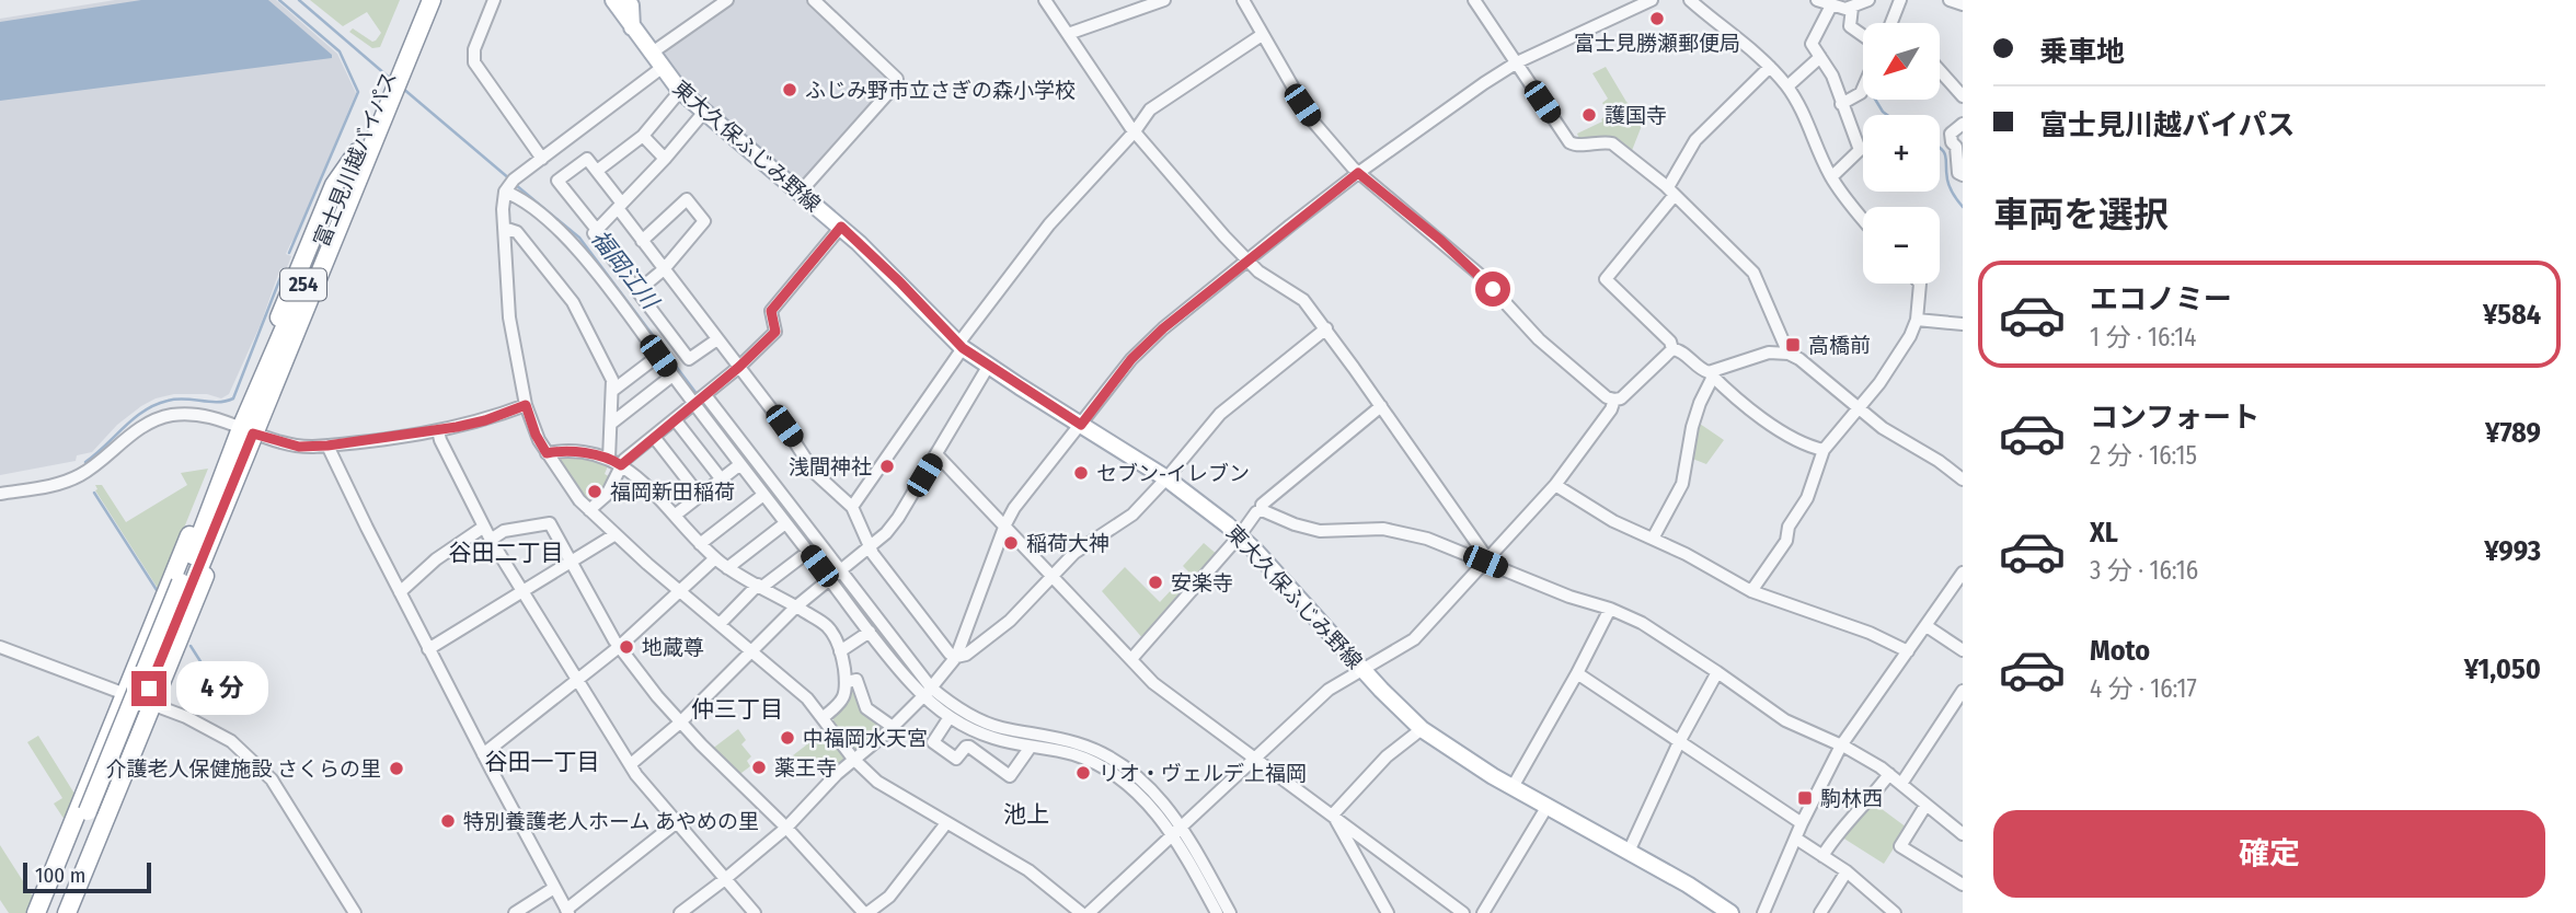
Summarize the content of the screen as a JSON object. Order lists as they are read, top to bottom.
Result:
{
  "streets": {
    "highway": ["富士見川越バイパス", "254"],
    "main road": ["東大久保ふじみ野線"]
  },
  "crossings": [
    ["富士見川越バイパス", "254"]
  ],
  "districts": [
    "谷田二丁目",
    "仲三丁目",
    "谷田一丁目",
    "池上"
  ],
  "water": ["福岡江川"],
  "places": {
    "other": [
      "富士見勝瀬郵便局",
      "ふじみ野市立さぎの森小学校",
      "護国寺",
      "浅間神社",
      "セブン-イレブン",
      "福岡新田稲荷",
      "稲荷大神",
      "安楽寺",
      "地蔵尊",
      "中福岡水天宮",
      "薬王寺",
      "介護老人保健施設 さくらの里",
      "リオ・ヴェルデ上福岡",
      "特別養護老人ホーム あやめの里"
    ],
    "transit": ["高橋前", "駒林西"]
  },
  "scale_bar": "100 m",
  "north": "bottom left",
  "page": {
    "banner": ["乗車地", "富士見川越バイパス"],
    "map_buttons": ["+", "−"],
    "heading": "車両を選択",
    "list": [
      {
        "name": "エコノミー",
        "note": "1 分 · 16:14",
        "value": "¥584"
      },
      {
        "name": "コンフォート",
        "note": "2 分 · 16:15",
        "value": "¥789"
      },
      {
        "name": "XL",
        "note": "3 分 · 16:16",
        "value": "¥993"
      },
      {
        "name": "Moto",
        "note": "4 分 · 16:17",
        "value": "¥1,050"
      }
    ],
    "bubble": "4 分",
    "buttons": "確定",
    "scale": "100 m"
  }
}
